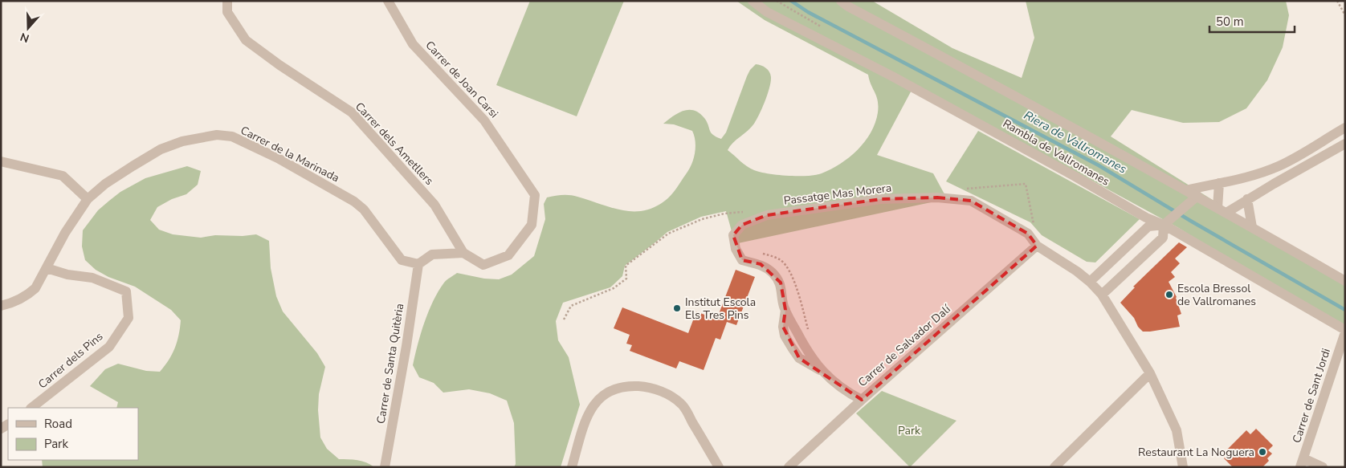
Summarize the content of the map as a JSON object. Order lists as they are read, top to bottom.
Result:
{
  "streets": {
    "street": [
      "Carrer de Joan Carsi",
      "Carrer dels Ametllers",
      "Rambla de Vallromanes",
      "Carrer de la Marinada",
      "Passatge Mas Morera",
      "Carrer de Salvador Dalí",
      "Carrer dels Pins",
      "Carrer de Santa Quitèria",
      "Carrer de Sant Jordi"
    ]
  },
  "crossings": [
    ["Carrer de Joan Carsi", "Carrer dels Ametllers"],
    ["Rambla de Vallromanes", "Carrer de Sant Jordi"],
    ["Carrer de la Marinada", "Carrer dels Pins"],
    ["Carrer de la Marinada", "Carrer de Santa Quitèria"],
    ["Passatge Mas Morera", "Carrer de Salvador Dalí"]
  ],
  "water": ["Riera de Vallromanes"],
  "parks": ["Park"],
  "places": ["Escola Bressol de Vallromanes", "Institut Escola Els Tres Pins", "Restaurant La Noguera"],
  "legend": ["Road", "Park"],
  "scale_bar": "50 m",
  "north": "bottom"
}
